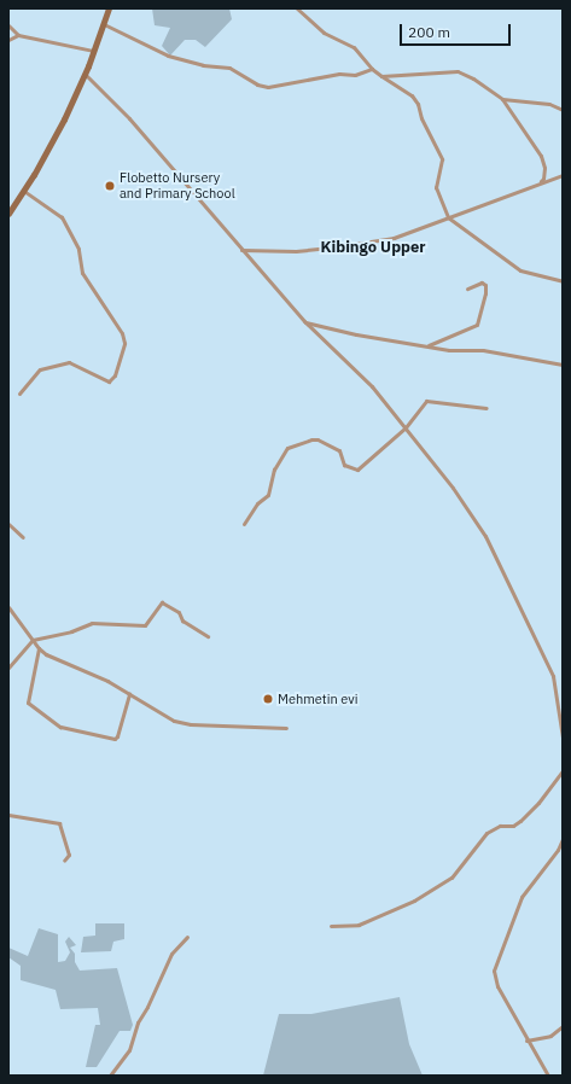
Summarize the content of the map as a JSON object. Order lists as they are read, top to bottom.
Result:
{
  "districts": ["Kibingo Upper"],
  "places": ["Flobetto Nursery and Primary School", "Mehmetin evi"],
  "scale_bar": "200 m"
}
